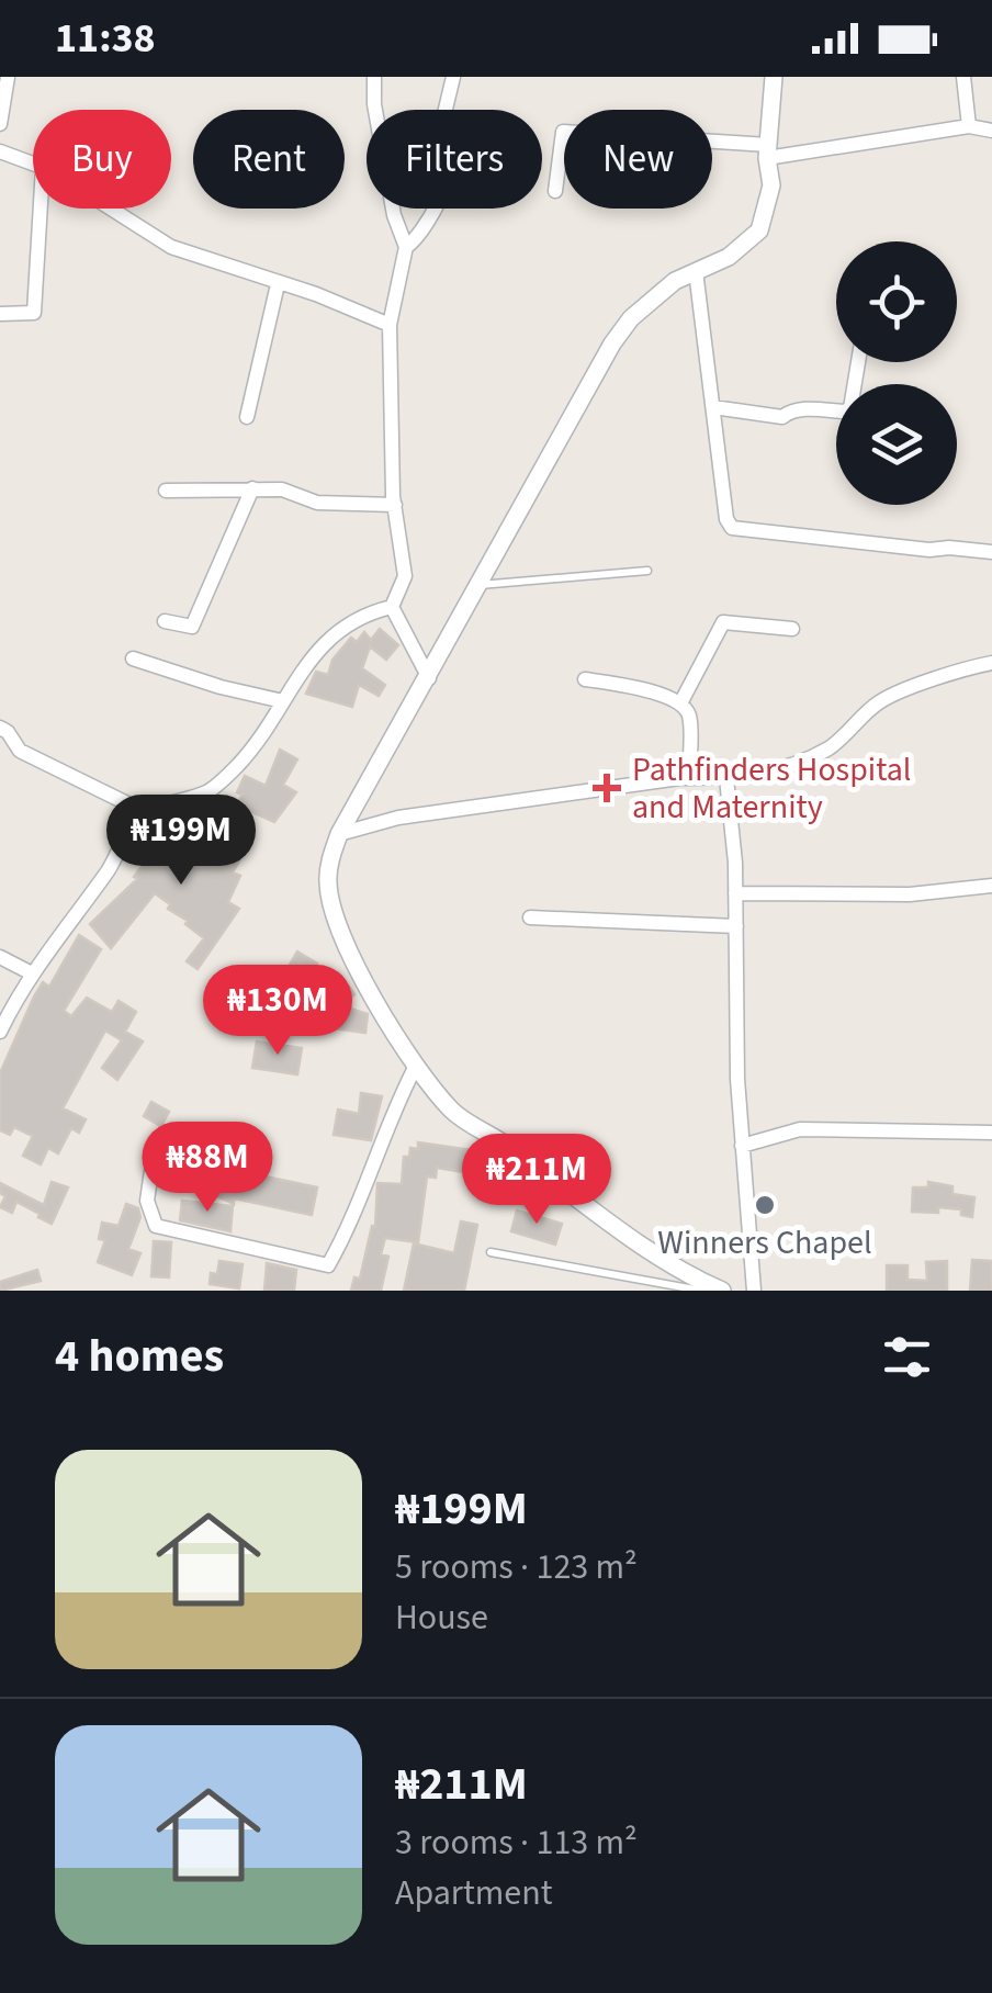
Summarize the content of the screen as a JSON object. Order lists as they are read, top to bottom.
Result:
{
  "places": {
    "health": ["Pathfinders Hospital and Maternity"],
    "other": ["Winners Chapel"]
  },
  "page": {
    "status": "11:38",
    "chip": [
      "Buy",
      "Rent",
      "Filters",
      "New"
    ],
    "price": [
      "₦199M",
      "₦130M",
      "₦88M",
      "₦211M"
    ],
    "heading": "4 homes",
    "list": [
      {
        "name": "₦199M",
        "note": "5 rooms · 123 m² · House"
      },
      {
        "name": "₦211M",
        "note": "3 rooms · 113 m² · Apartment"
      }
    ]
  }
}
